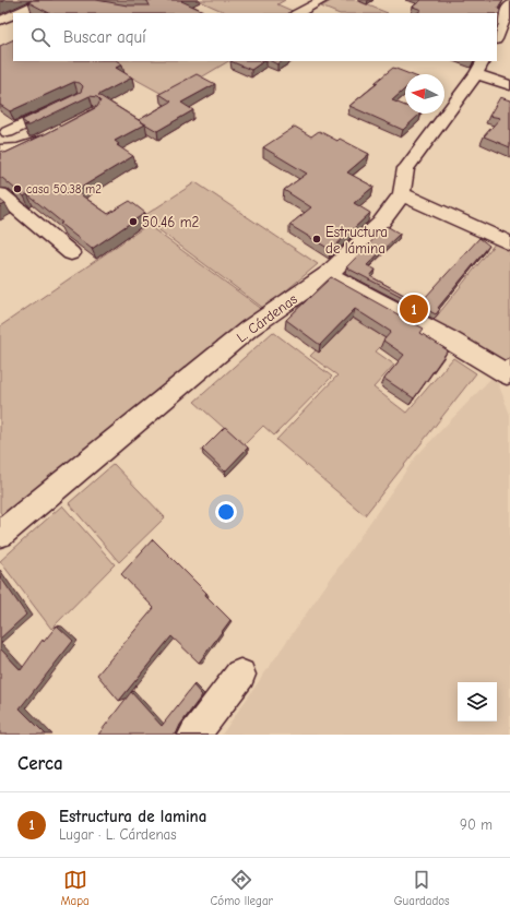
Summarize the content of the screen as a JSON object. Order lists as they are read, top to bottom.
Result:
{
  "streets": {
    "street": ["L. Cárdenas"]
  },
  "places": ["casa 50.38 m2", "50.46 m2", "Estructura de lámina"],
  "north": "left",
  "page": {
    "search": "Buscar aquí",
    "pins": "1",
    "heading": "Cerca",
    "list": [
      {
        "mark": "1",
        "name": "Estructura de lamina",
        "note": "Lugar · L. Cárdenas",
        "value": "90 m"
      }
    ],
    "nav": ["Mapa", "Cómo llegar", "Guardados"]
  }
}
